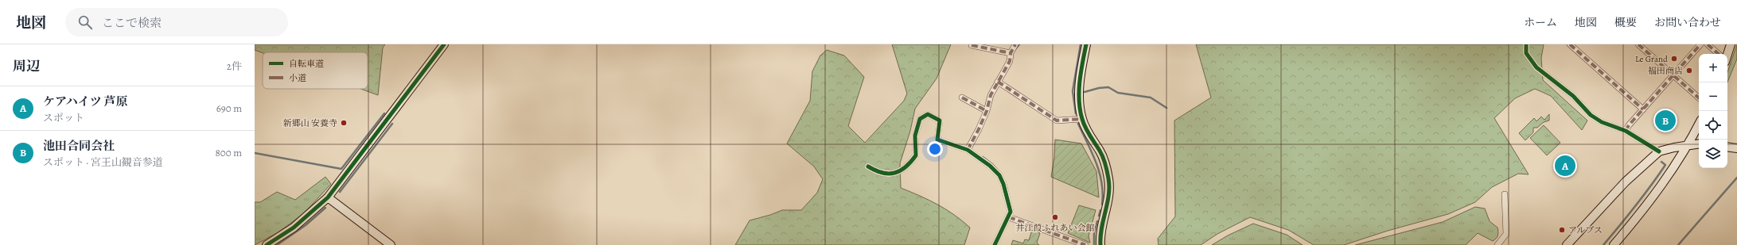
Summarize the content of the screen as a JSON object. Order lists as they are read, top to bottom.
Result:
{
  "places": [
    "Le Grand",
    "福田商店",
    "新郷山 安養寺",
    "井江葭ふれあい会館",
    "アルプス"
  ],
  "legend": ["自転車道", "小道"],
  "page": {
    "header": "地図",
    "search": "ここで検索",
    "nav": [
      "ホーム",
      "地図",
      "概要",
      "お問い合わせ"
    ],
    "heading": ["周辺", "2件"],
    "map_buttons": ["+", "−"],
    "list": [
      {
        "mark": "A",
        "name": "ケアハイツ 芦原",
        "note": "スポット",
        "value": "690 m"
      },
      {
        "mark": "B",
        "name": "池田合同会社",
        "note": "スポット · 宮王山観音参道",
        "value": "800 m"
      }
    ],
    "pins": ["B", "A"]
  }
}
